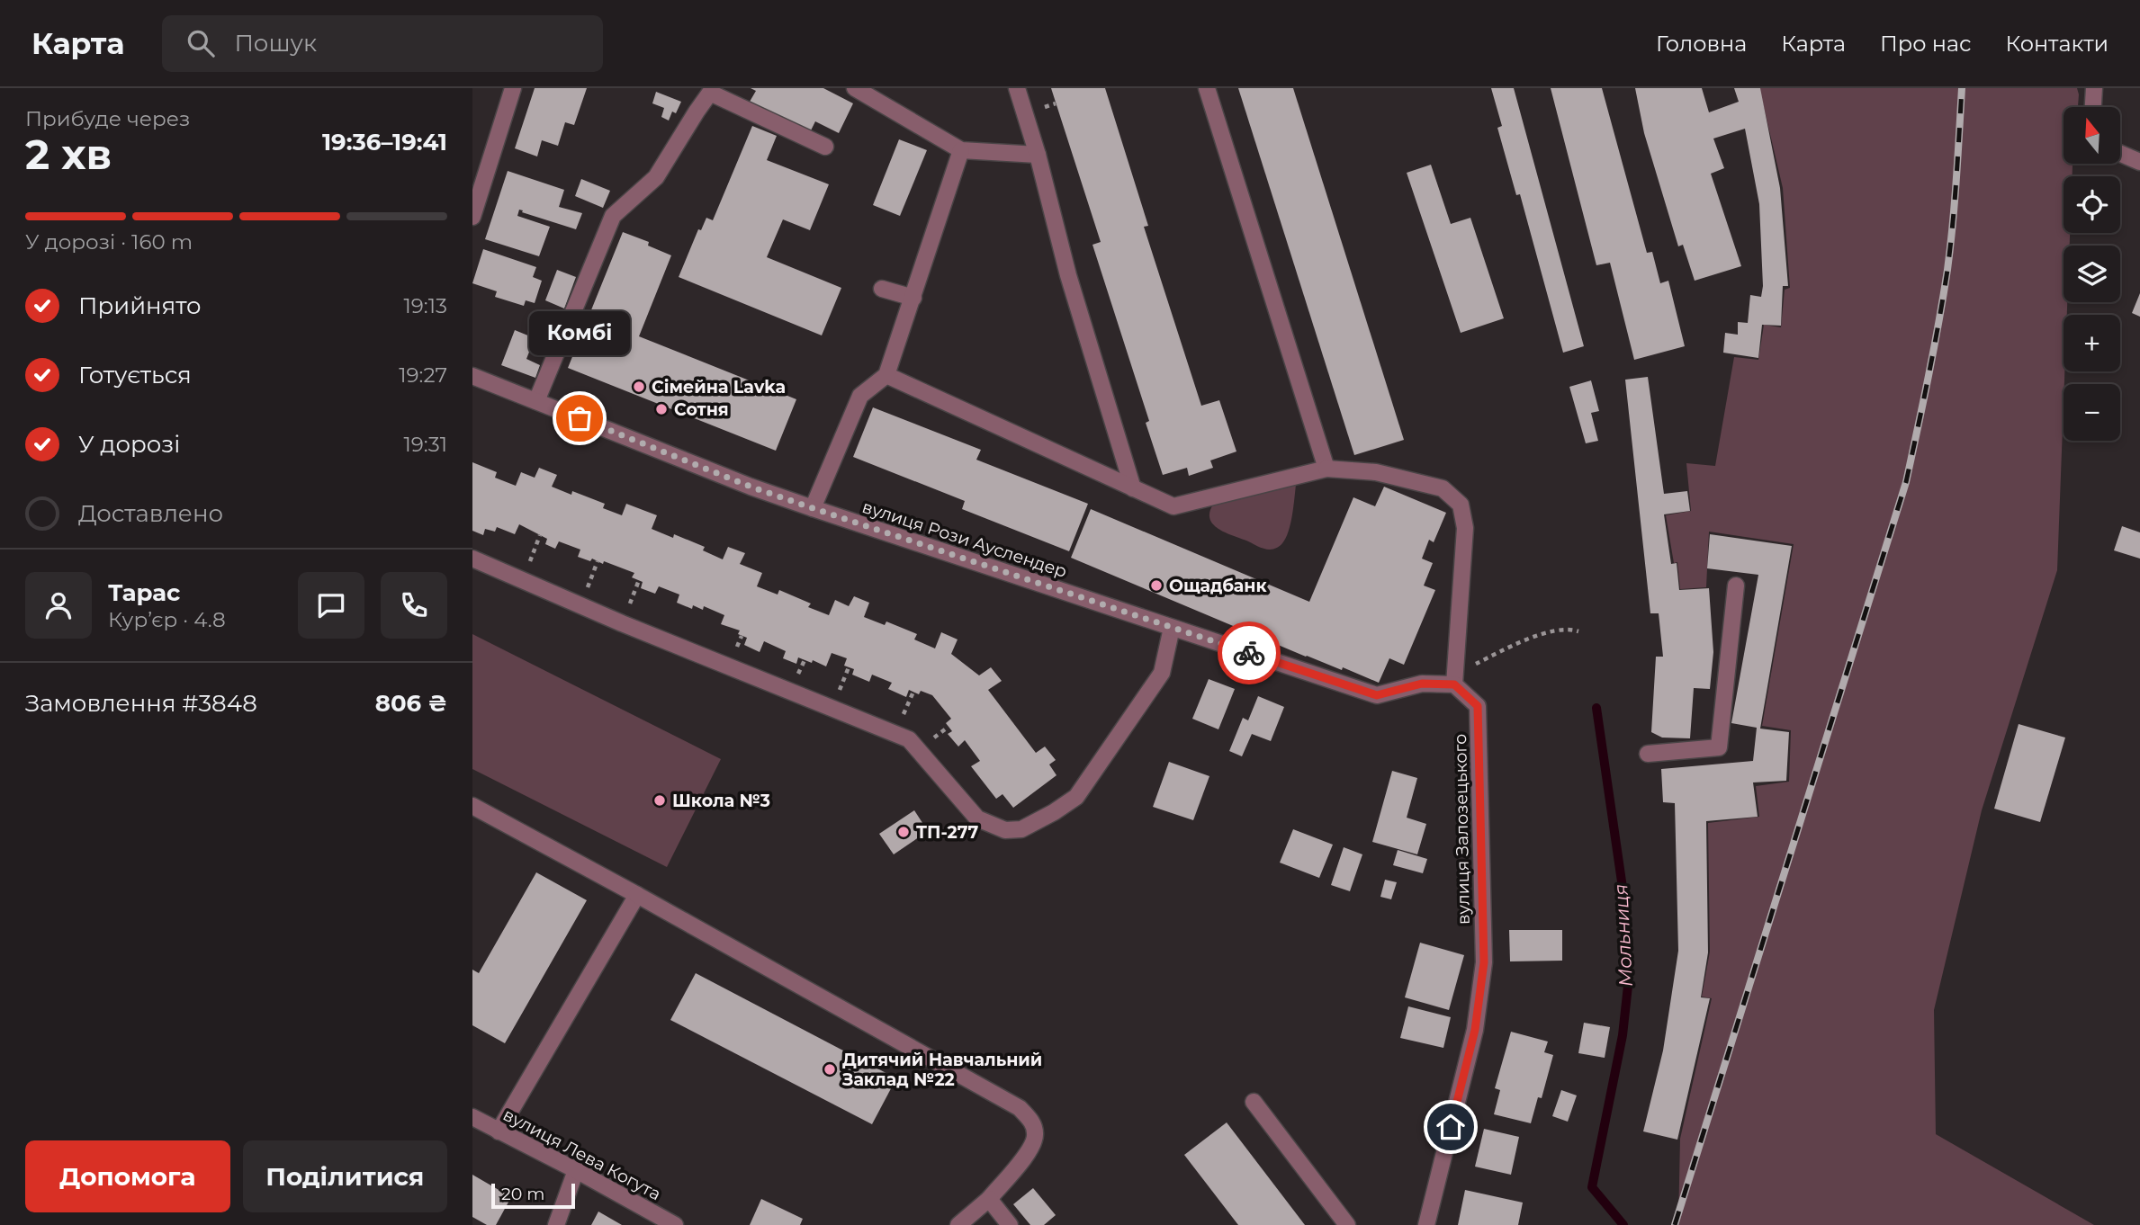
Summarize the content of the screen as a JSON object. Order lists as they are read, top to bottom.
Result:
{
  "streets": {
    "street": ["вулиця Рози Ауслендер", "вулиця Залозецького", "вулиця Лева Когута"]
  },
  "crossings": [
    ["вулиця Рози Ауслендер", "вулиця Залозецького"]
  ],
  "water": ["Мольниця"],
  "places": [
    "Сімейна Lavka",
    "Сотня",
    "Комбі",
    "Ощадбанк",
    "Школа №3",
    "ТП-277",
    "Дитячий Навчальний Заклад №22"
  ],
  "scale_bar": "20 m",
  "north": "top",
  "page": {
    "header": "Карта",
    "search": "Пошук",
    "nav": [
      "Головна",
      "Карта",
      "Про нас",
      "Контакти"
    ],
    "heading": ["2 хв", "Прибуде через", "19:36–19:41"],
    "panel": [
      "Тарас",
      "Кур’єр · 4.8",
      "Замовлення #3848",
      "806 ₴"
    ],
    "map_buttons": ["+", "−"],
    "bar": "У дорозі · 160 m",
    "list": [
      ["Прийнято", "19:13"],
      ["Готується", "19:27"],
      ["У дорозі", "19:31"],
      "Доставлено"
    ],
    "bubble": "Комбі",
    "buttons": ["Допомога", "Поділитися"],
    "scale": "20 m"
  }
}
